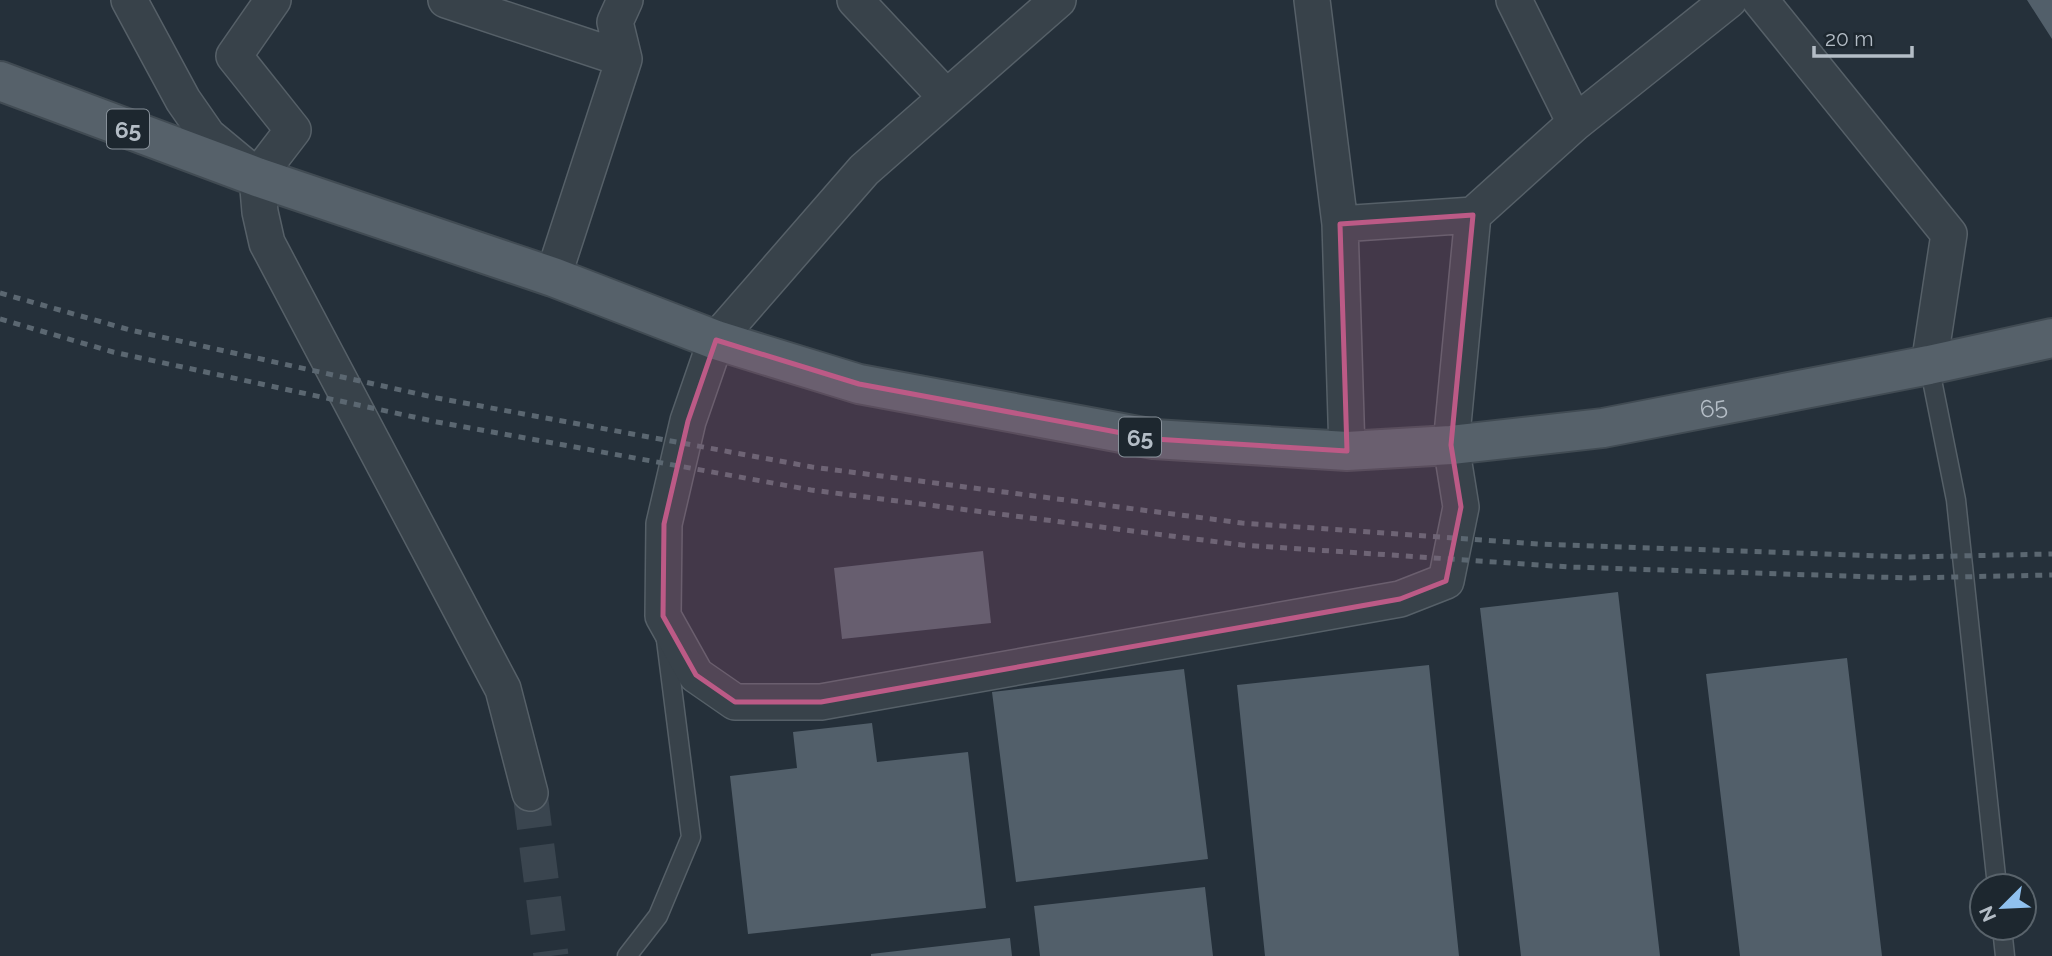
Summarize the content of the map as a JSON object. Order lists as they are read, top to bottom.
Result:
{
  "streets": {
    "main road": ["65"]
  },
  "scale_bar": "20 m",
  "north": "bottom left"
}
